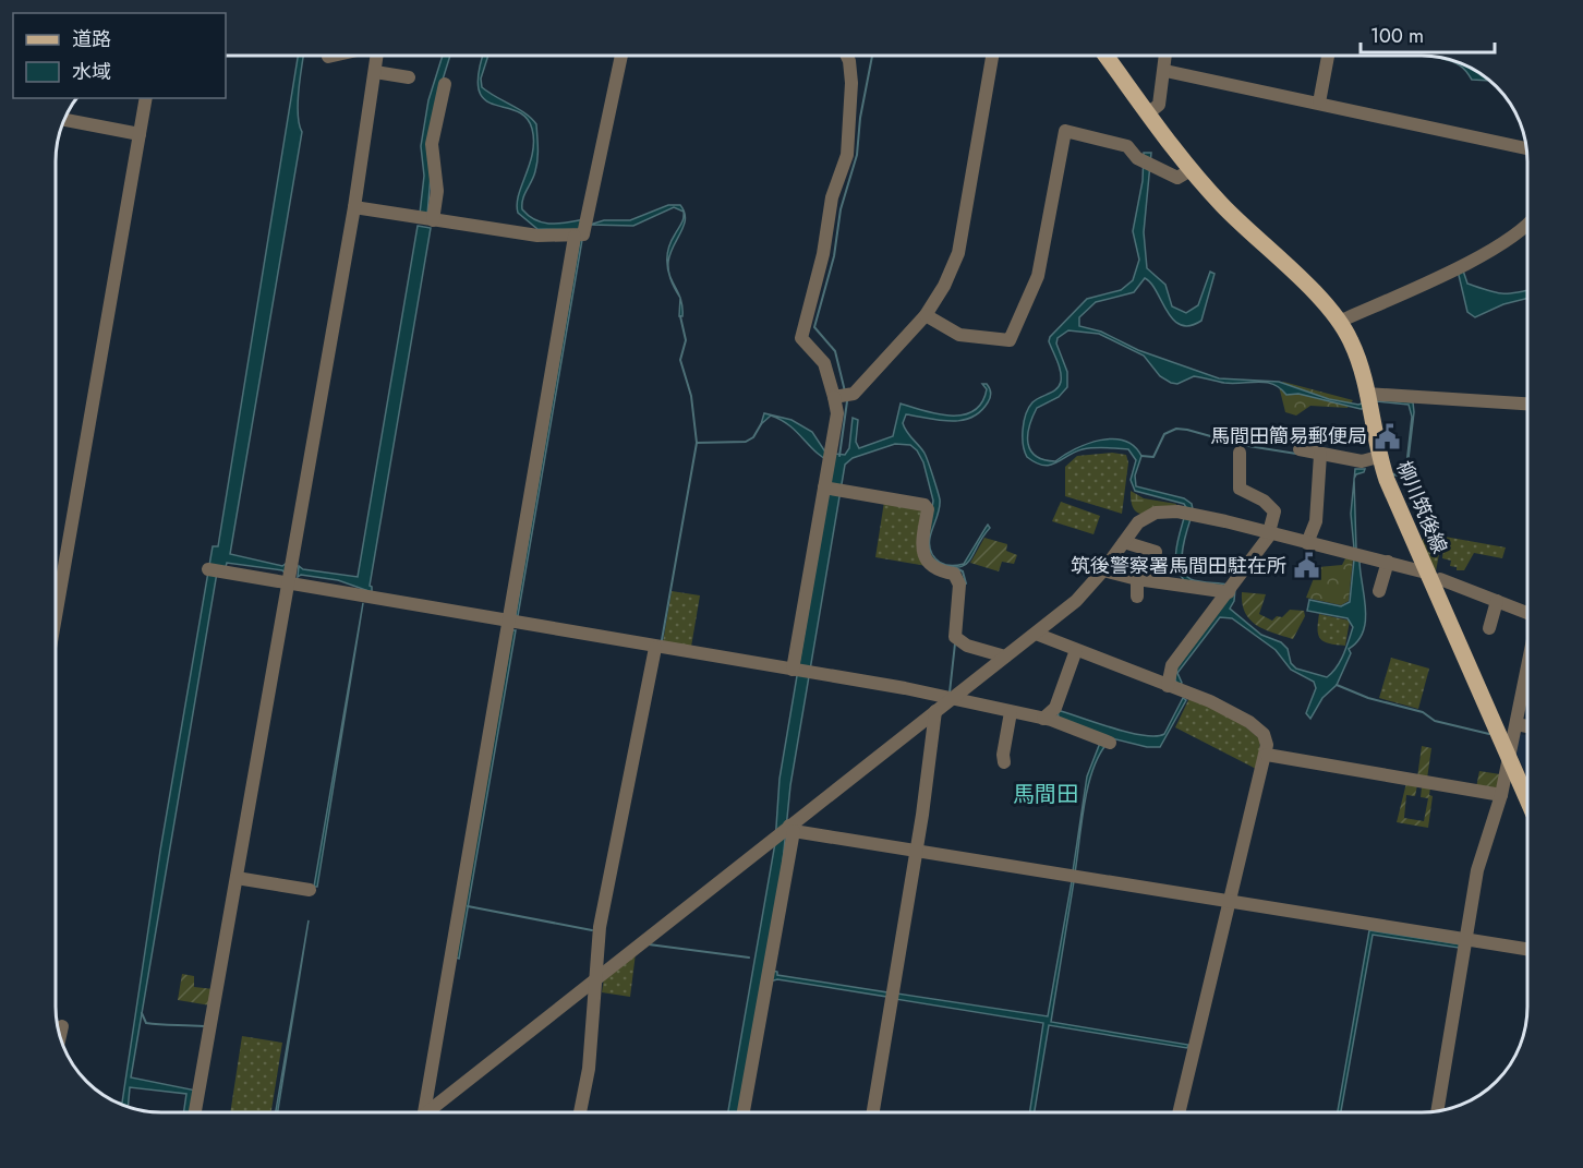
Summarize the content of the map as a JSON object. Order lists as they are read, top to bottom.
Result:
{
  "streets": {
    "main road": ["柳川筑後線"]
  },
  "districts": ["馬間田"],
  "places": {
    "public building": ["馬間田簡易郵便局", "筑後警察署馬間田駐在所"]
  },
  "legend": ["道路", "水域"],
  "scale_bar": "100 m"
}
